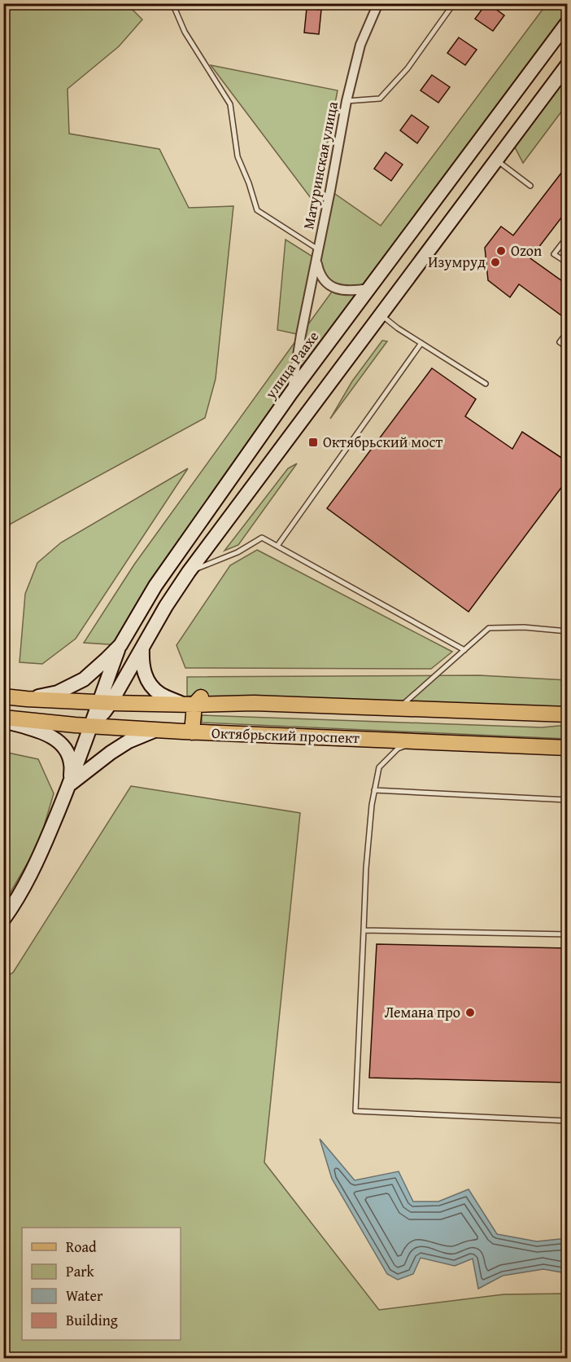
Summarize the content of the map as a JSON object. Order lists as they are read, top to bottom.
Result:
{
  "streets": {
    "main road": ["улица Раахе", "Октябрьский проспект"],
    "street": ["Матуринская улица"]
  },
  "crossings": [
    ["Матуринская улица", "улица Раахе"]
  ],
  "places": {
    "other": ["Ozon", "Изумруд", "Лемана про"],
    "transit": ["Октябрьский мост"]
  },
  "legend": [
    "Road",
    "Park",
    "Water",
    "Building"
  ]
}
